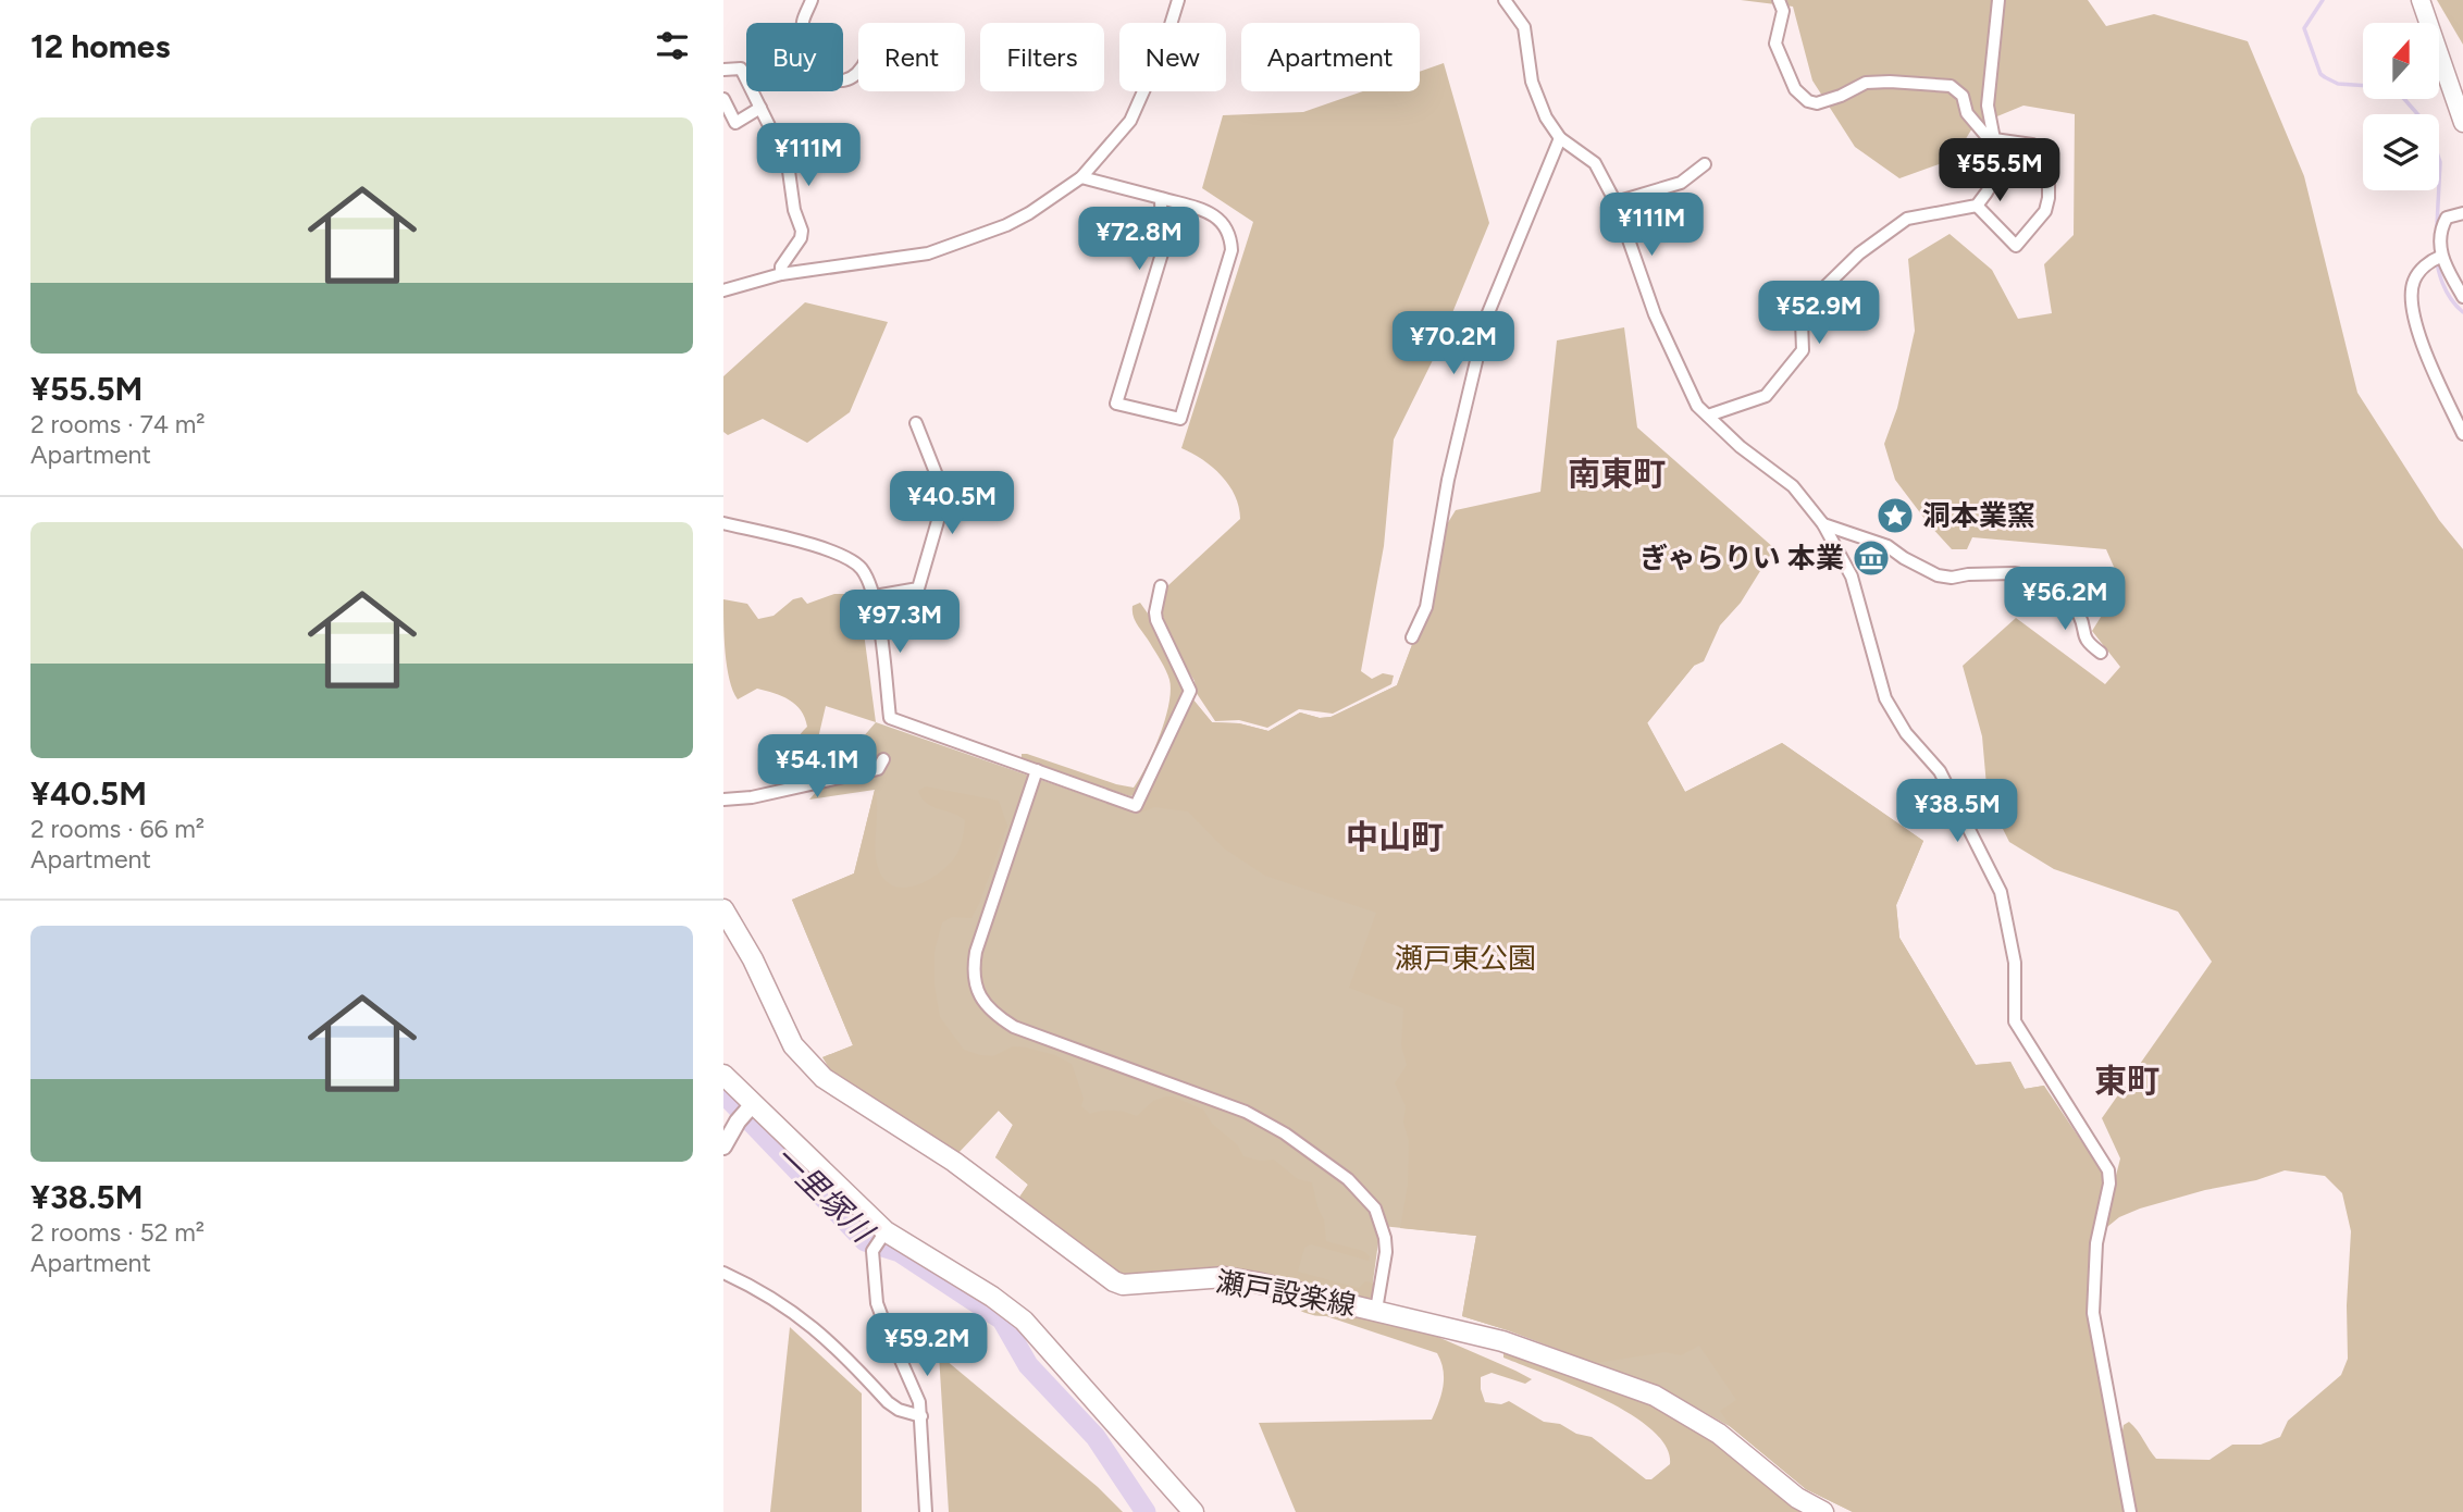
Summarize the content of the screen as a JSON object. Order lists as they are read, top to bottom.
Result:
{
  "streets": {
    "main road": ["瀬戸設楽線"]
  },
  "districts": ["南東町", "中山町", "東町"],
  "water": ["一里塚川"],
  "parks": ["瀬戸東公園"],
  "places": {
    "place": ["洞本業窯"],
    "museum": ["ぎゃらりい 本業"]
  },
  "north": "top",
  "page": {
    "heading": "12 homes",
    "chip": [
      "Buy",
      "Rent",
      "Filters",
      "New",
      "Apartment"
    ],
    "list": [
      {
        "name": "¥55.5M",
        "note": "2 rooms · 74 m² · Apartment"
      },
      {
        "name": "¥40.5M",
        "note": "2 rooms · 66 m² · Apartment"
      },
      {
        "name": "¥38.5M",
        "note": "2 rooms · 52 m² · Apartment"
      }
    ],
    "price": [
      "¥111M",
      "¥55.5M",
      "¥111M",
      "¥72.8M",
      "¥52.9M",
      "¥70.2M",
      "¥40.5M",
      "¥56.2M",
      "¥97.3M",
      "¥54.1M",
      "¥38.5M",
      "¥59.2M"
    ]
  }
}
